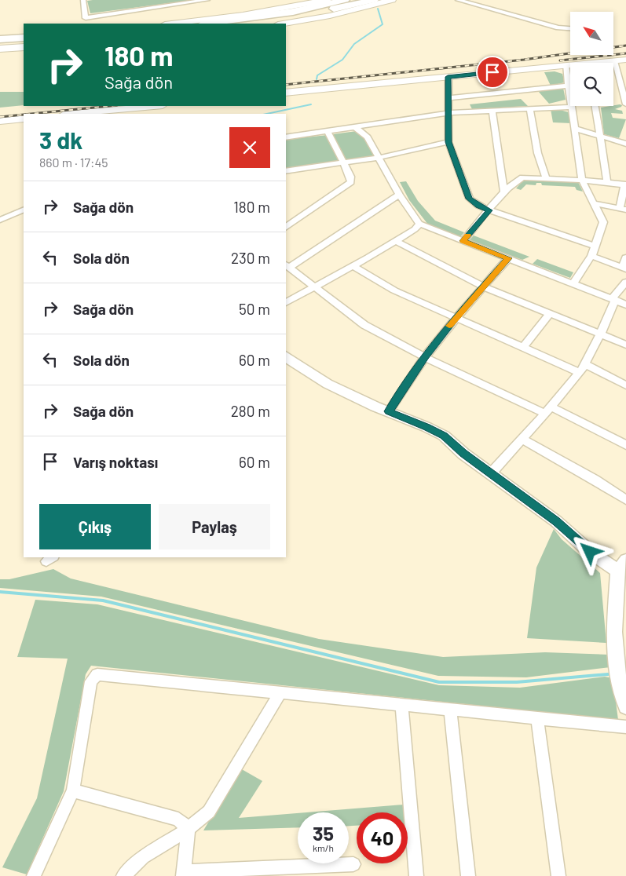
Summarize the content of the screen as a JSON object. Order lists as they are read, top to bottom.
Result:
{
  "north": "top left",
  "page": {
    "turn": ["180 m", "Sağa dön"],
    "heading": ["3 dk", "860 m · 17:45"],
    "list": [
      {
        "name": "Sağa dön",
        "value": "180 m"
      },
      {
        "name": "Sola dön",
        "value": "230 m"
      },
      {
        "name": "Sağa dön",
        "value": "50 m"
      },
      {
        "name": "Sola dön",
        "value": "60 m"
      },
      {
        "name": "Sağa dön",
        "value": "280 m"
      },
      {
        "name": "Varış noktası",
        "value": "60 m"
      }
    ],
    "buttons": ["Çıkış", "Paylaş"],
    "speed": "35 km/h",
    "limit": "40"
  }
}
